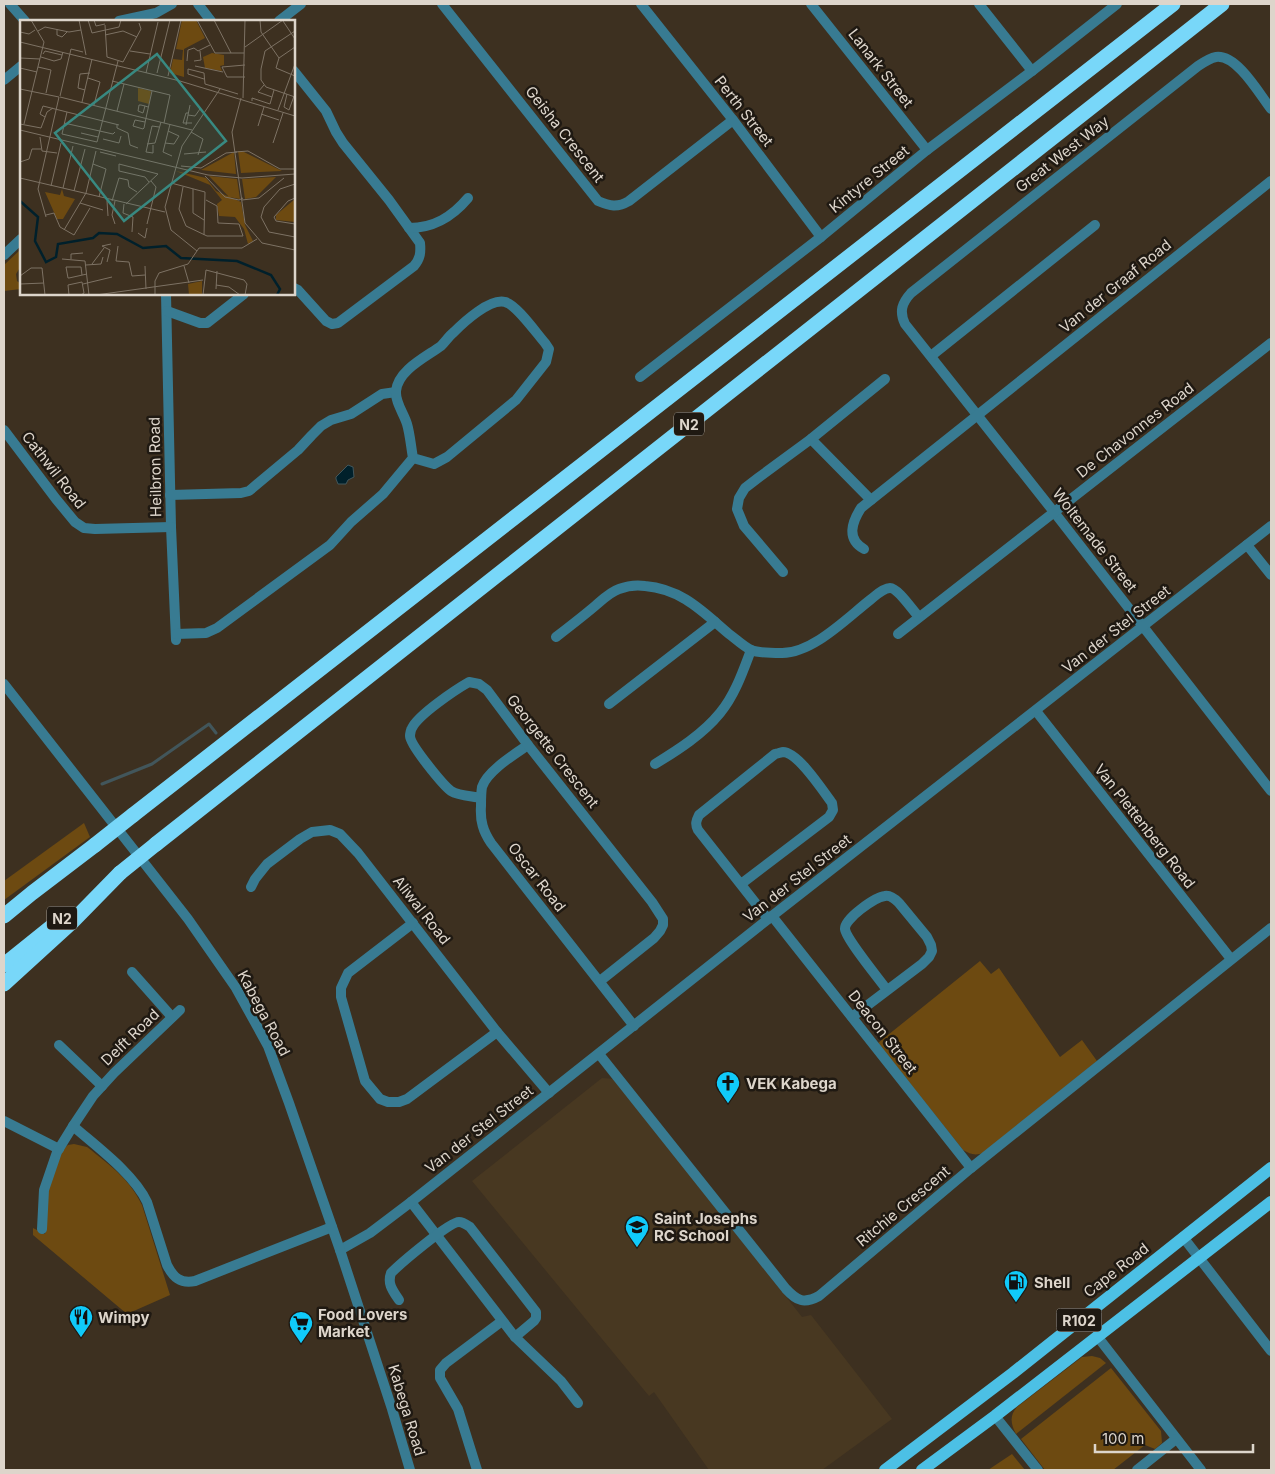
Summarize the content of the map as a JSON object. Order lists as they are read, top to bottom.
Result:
{
  "streets": {
    "highway": ["N2"],
    "main road": ["Cape Road", "R102"],
    "street": [
      "Lanark Street",
      "Perth Street",
      "Geisha Crescent",
      "Great West Way",
      "Kintyre Street",
      "Van der Graaf Road",
      "De Chavonnes Road",
      "Heilbron Road",
      "Cathwil Road",
      "Woltemade Street",
      "Van der Stel Street",
      "Georgette Crescent",
      "Van Plettenberg Road",
      "Oscar Road",
      "Aliwal Road",
      "Kabega Road",
      "Deacon Street",
      "Delft Road",
      "Ritchie Crescent"
    ]
  },
  "crossings": [
    ["Lanark Street", "Kintyre Street"],
    ["Perth Street", "Geisha Crescent"],
    ["Perth Street", "Kintyre Street"],
    ["Great West Way", "Woltemade Street"],
    ["Van der Graaf Road", "Woltemade Street"],
    ["De Chavonnes Road", "Woltemade Street"],
    ["Heilbron Road", "Cathwil Road"],
    ["Woltemade Street", "Van der Stel Street"],
    ["Van der Stel Street", "Van Plettenberg Road"],
    ["Van der Stel Street", "Oscar Road"],
    ["Van der Stel Street", "Aliwal Road"],
    ["Van der Stel Street", "Kabega Road"],
    ["Van der Stel Street", "Deacon Street"],
    ["Van der Stel Street", "Ritchie Crescent"],
    ["Georgette Crescent", "Oscar Road"],
    ["Van Plettenberg Road", "Ritchie Crescent"],
    ["Deacon Street", "Ritchie Crescent"]
  ],
  "places": {
    "church": ["VEK Kabega"],
    "school or university": ["Saint Josephs RC School"],
    "fuel station": ["Shell"],
    "restaurant": ["Wimpy"],
    "supermarket": ["Food Lovers Market"]
  },
  "scale_bar": "100 m"
}
